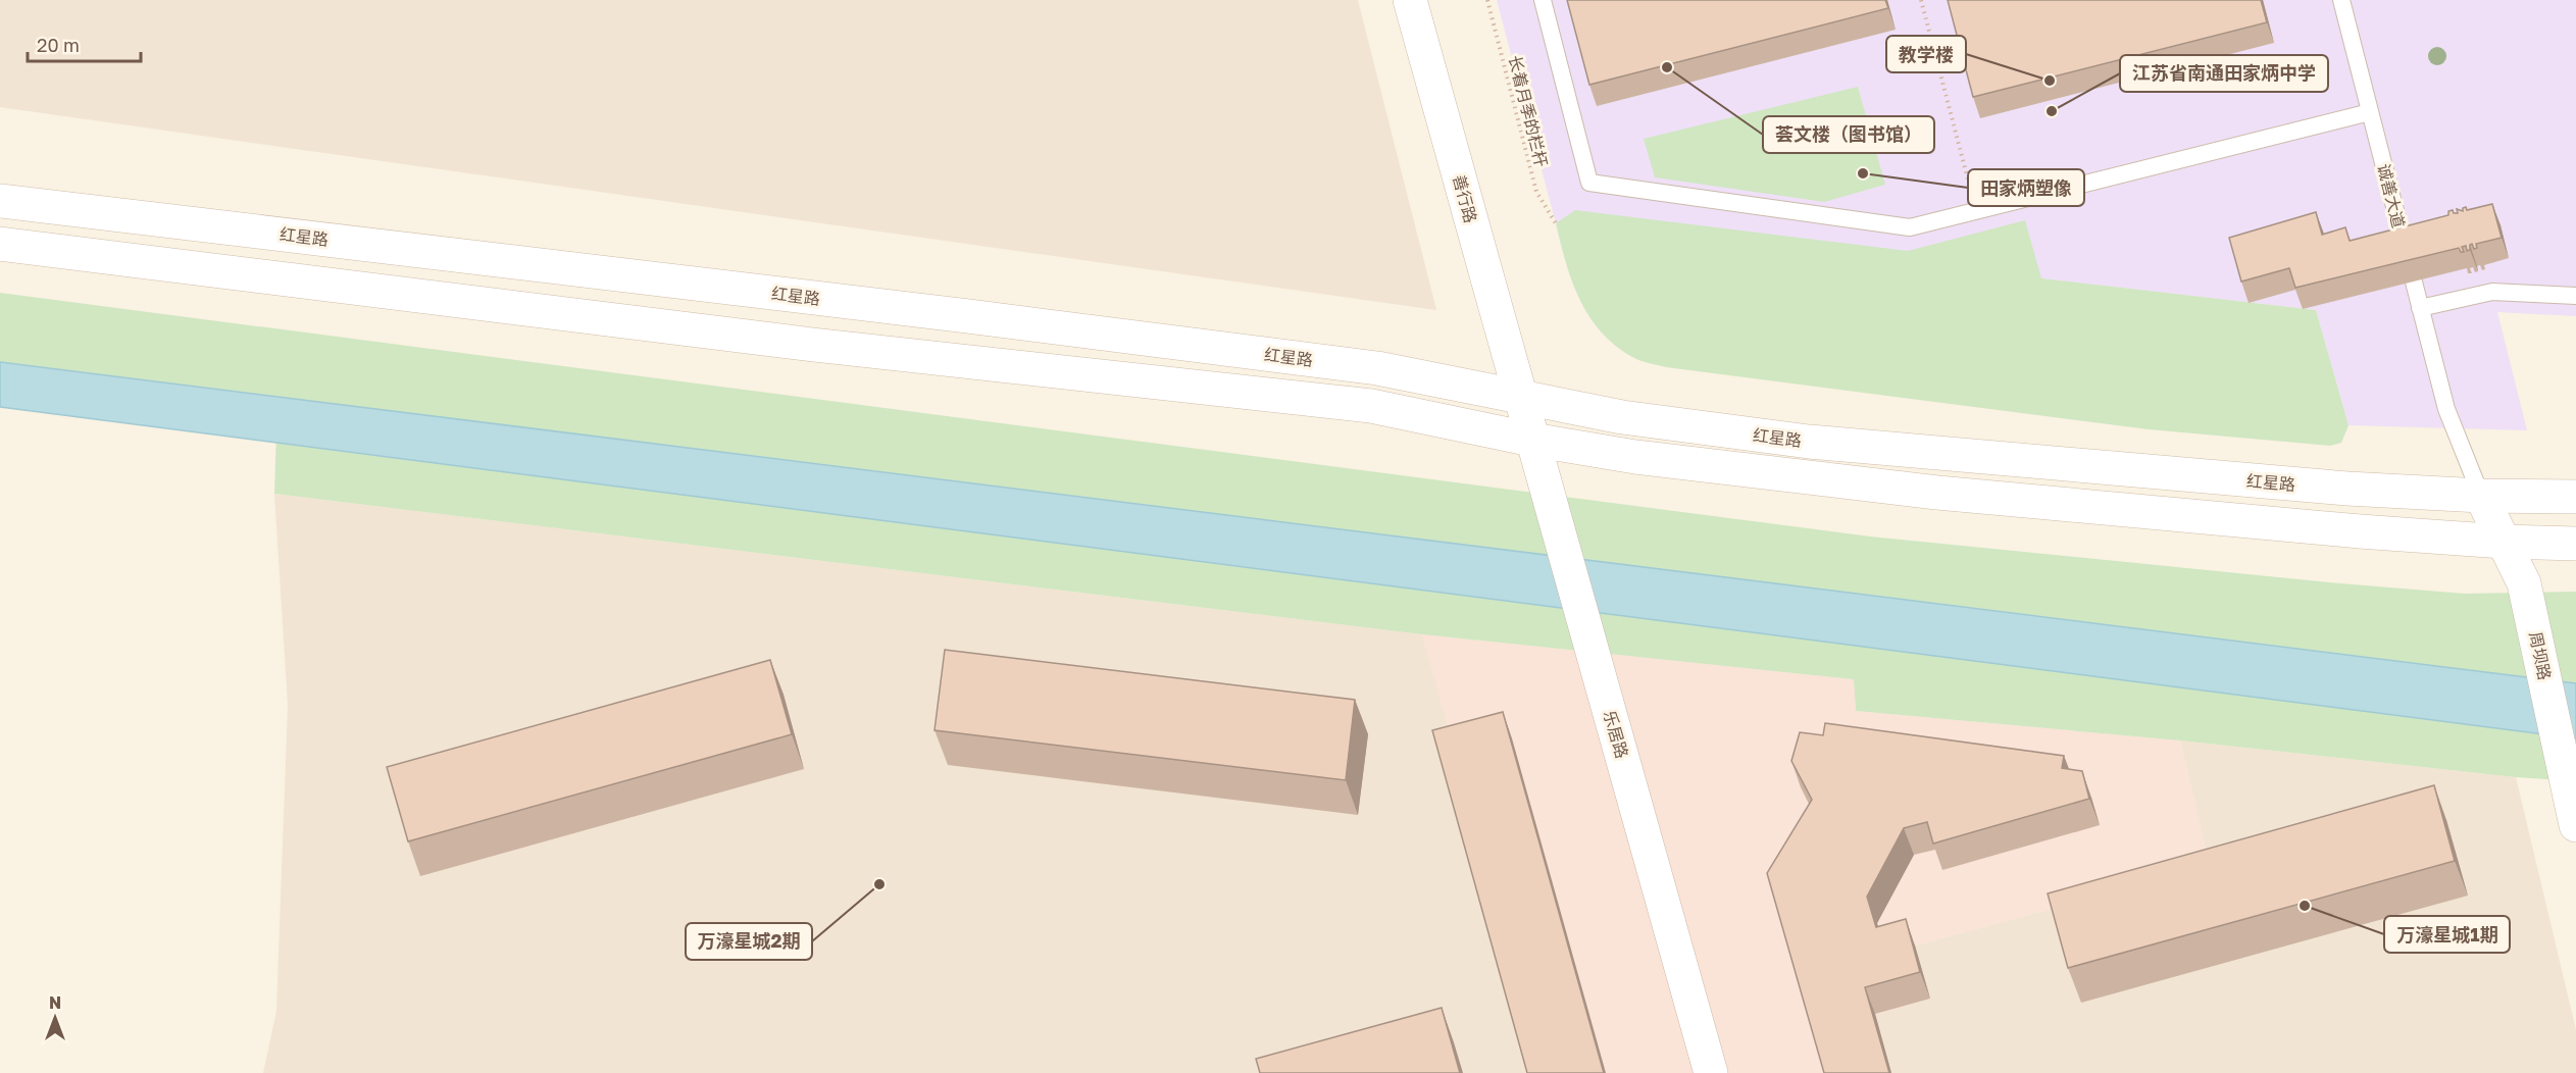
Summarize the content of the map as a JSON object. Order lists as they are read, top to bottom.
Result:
{
  "streets": {
    "main road": [
      "善行路",
      "红星路",
      "周坝路",
      "乐居路"
    ],
    "lane": ["诚善大道"],
    "path": ["长着月季的栏杆"]
  },
  "crossings": [
    ["诚善大道", "红星路"],
    ["诚善大道", "周坝路"],
    ["善行路", "红星路"],
    ["善行路", "乐居路"],
    ["红星路", "周坝路"],
    ["红星路", "乐居路"]
  ],
  "places": [
    "荟文楼（图书馆）",
    "教学楼",
    "江苏省南通田家炳中学",
    "田家炳塑像",
    "万濠星城2期",
    "万濠星城1期"
  ],
  "scale_bar": "20 m",
  "north": "top"
}
